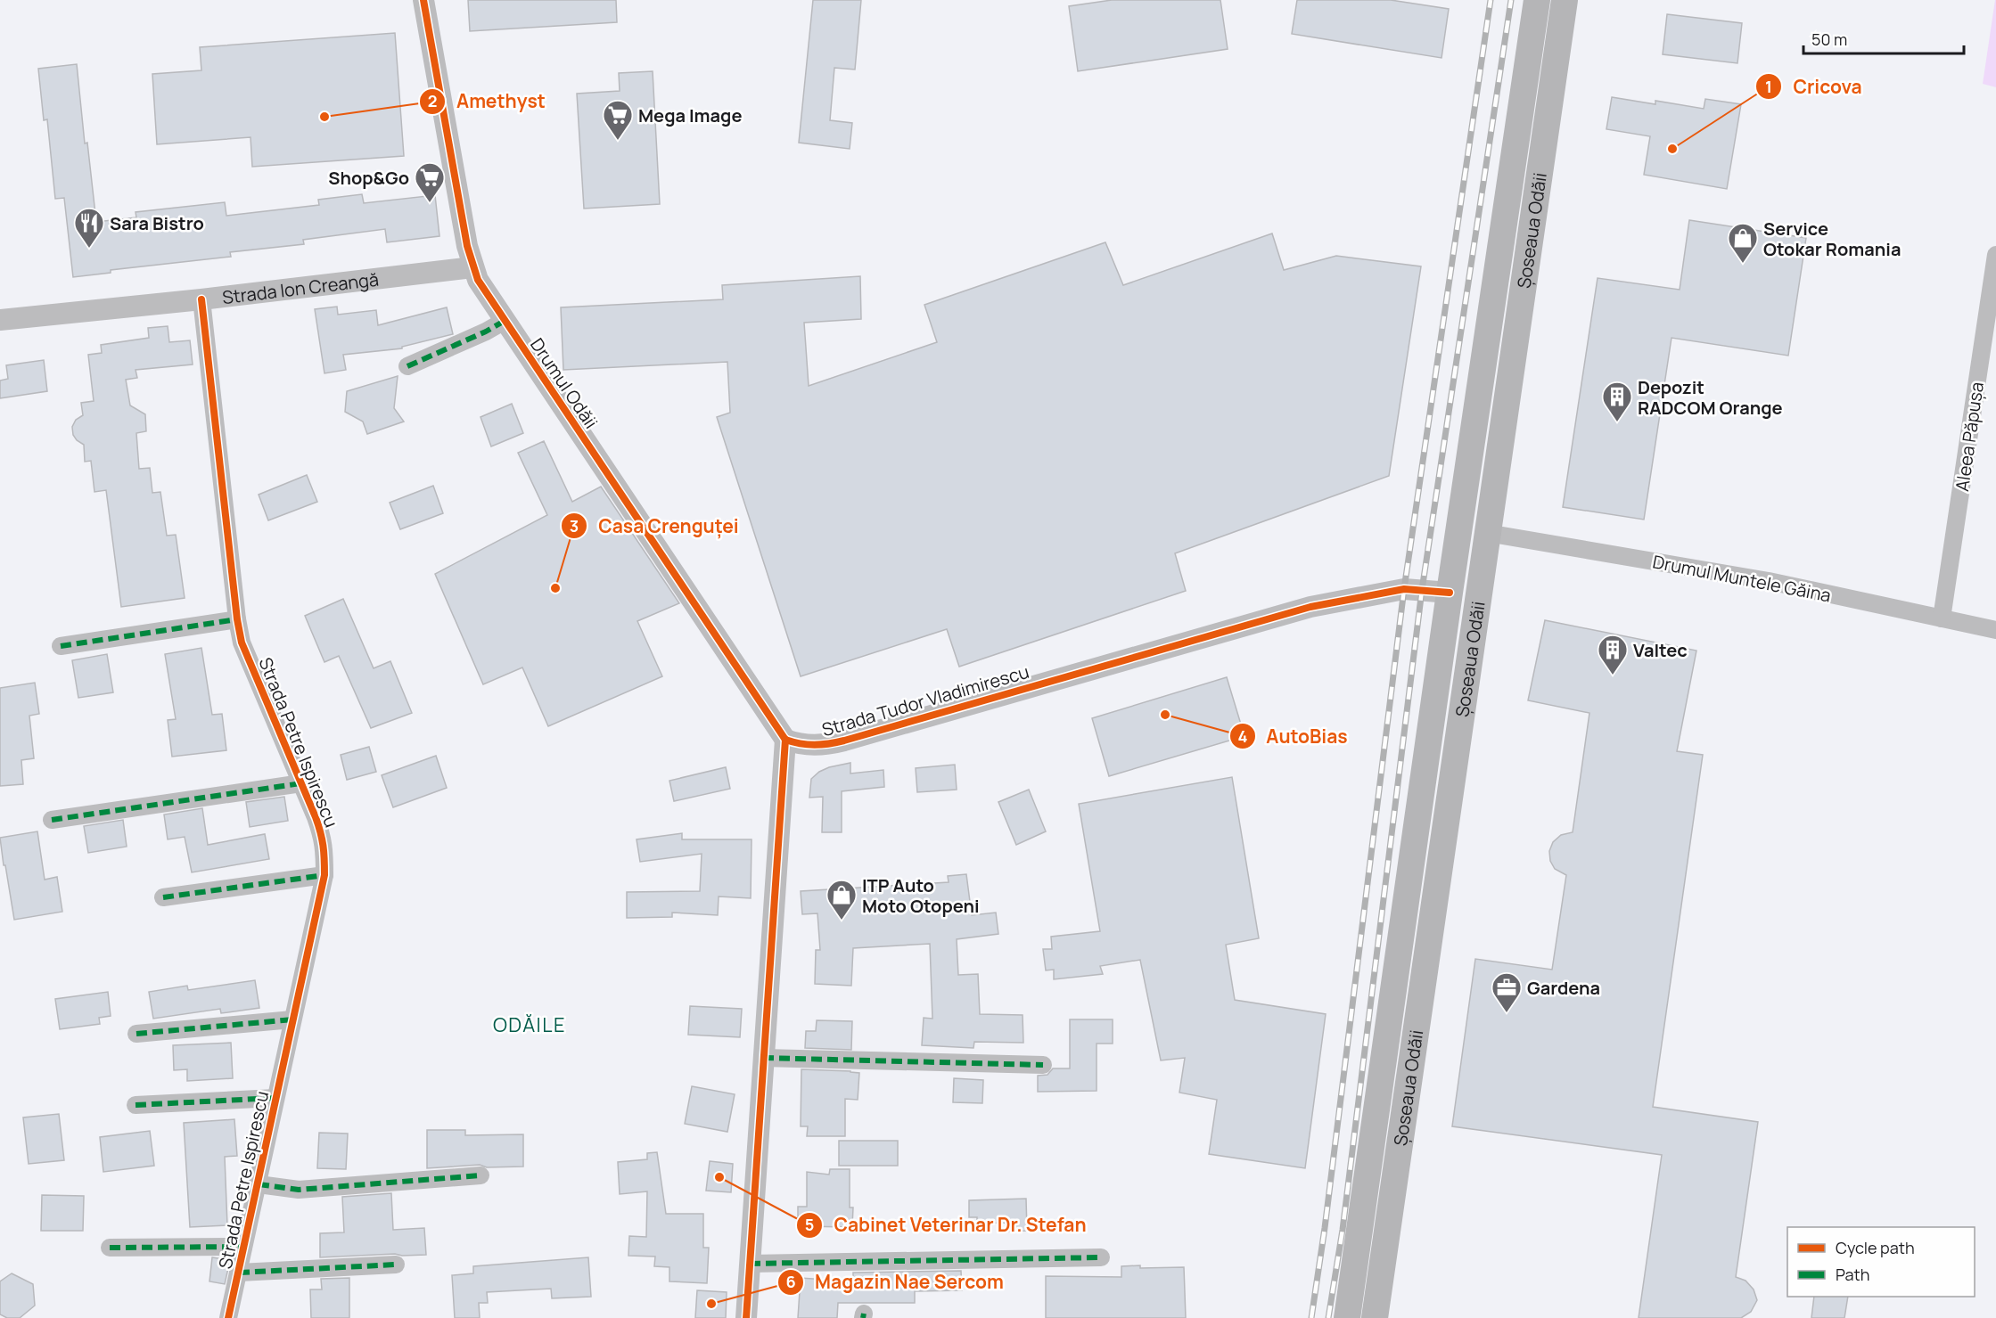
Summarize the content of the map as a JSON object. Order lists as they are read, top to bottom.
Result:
{
  "streets": {
    "main road": ["Șoseaua Odăii"],
    "street": [
      "Strada Ion Creangă",
      "Drumul Odăii",
      "Aleea Păpușa",
      "Drumul Muntele Găina",
      "Strada Tudor Vladimirescu",
      "Strada Petre Ispirescu"
    ]
  },
  "crossings": [
    ["Șoseaua Odăii", "Drumul Muntele Găina"],
    ["Șoseaua Odăii", "Strada Tudor Vladimirescu"],
    ["Strada Ion Creangă", "Drumul Odăii"],
    ["Strada Ion Creangă", "Strada Petre Ispirescu"],
    ["Drumul Odăii", "Strada Tudor Vladimirescu"],
    ["Aleea Păpușa", "Drumul Muntele Găina"]
  ],
  "districts": ["ODĂILE"],
  "places": {
    "other": [
      "Amethyst",
      "Cricova",
      "Casa Crenguței",
      "AutoBias",
      "Cabinet Veterinar Dr. Stefan",
      "Magazin Nae Sercom"
    ],
    "supermarket": ["Mega Image", "Shop&Go"],
    "restaurant": ["Sara Bistro"],
    "shop": ["Service Otokar Romania", "ITP Auto Moto Otopeni"],
    "building": ["Depozit RADCOM Orange", "Valtec"],
    "office": ["Gardena"]
  },
  "legend": ["Cycle path", "Path"],
  "scale_bar": "50 m"
}
